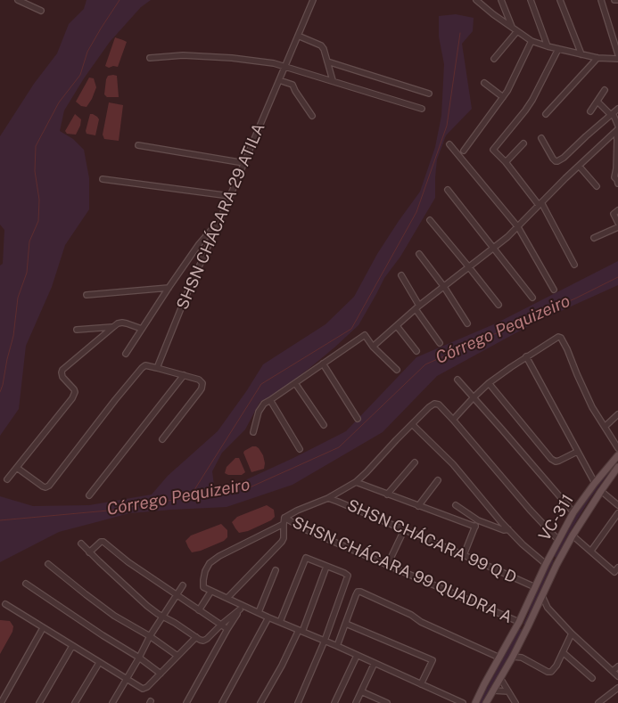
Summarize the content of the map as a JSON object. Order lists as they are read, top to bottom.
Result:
{
  "streets": {
    "main road": ["VC-311"],
    "street": ["SHSN CHÁCARA 29 ATILA", "SHSN CHÁCARA 99 Q D", "SHSN CHÁCARA 99 QUADRA A"]
  },
  "crossings": [
    ["VC-311", "SHSN CHÁCARA 99 Q D"],
    ["VC-311", "SHSN CHÁCARA 99 QUADRA A"],
    ["SHSN CHÁCARA 99 Q D", "SHSN CHÁCARA 99 QUADRA A"]
  ],
  "water": ["Córrego Pequizeiro"]
}
